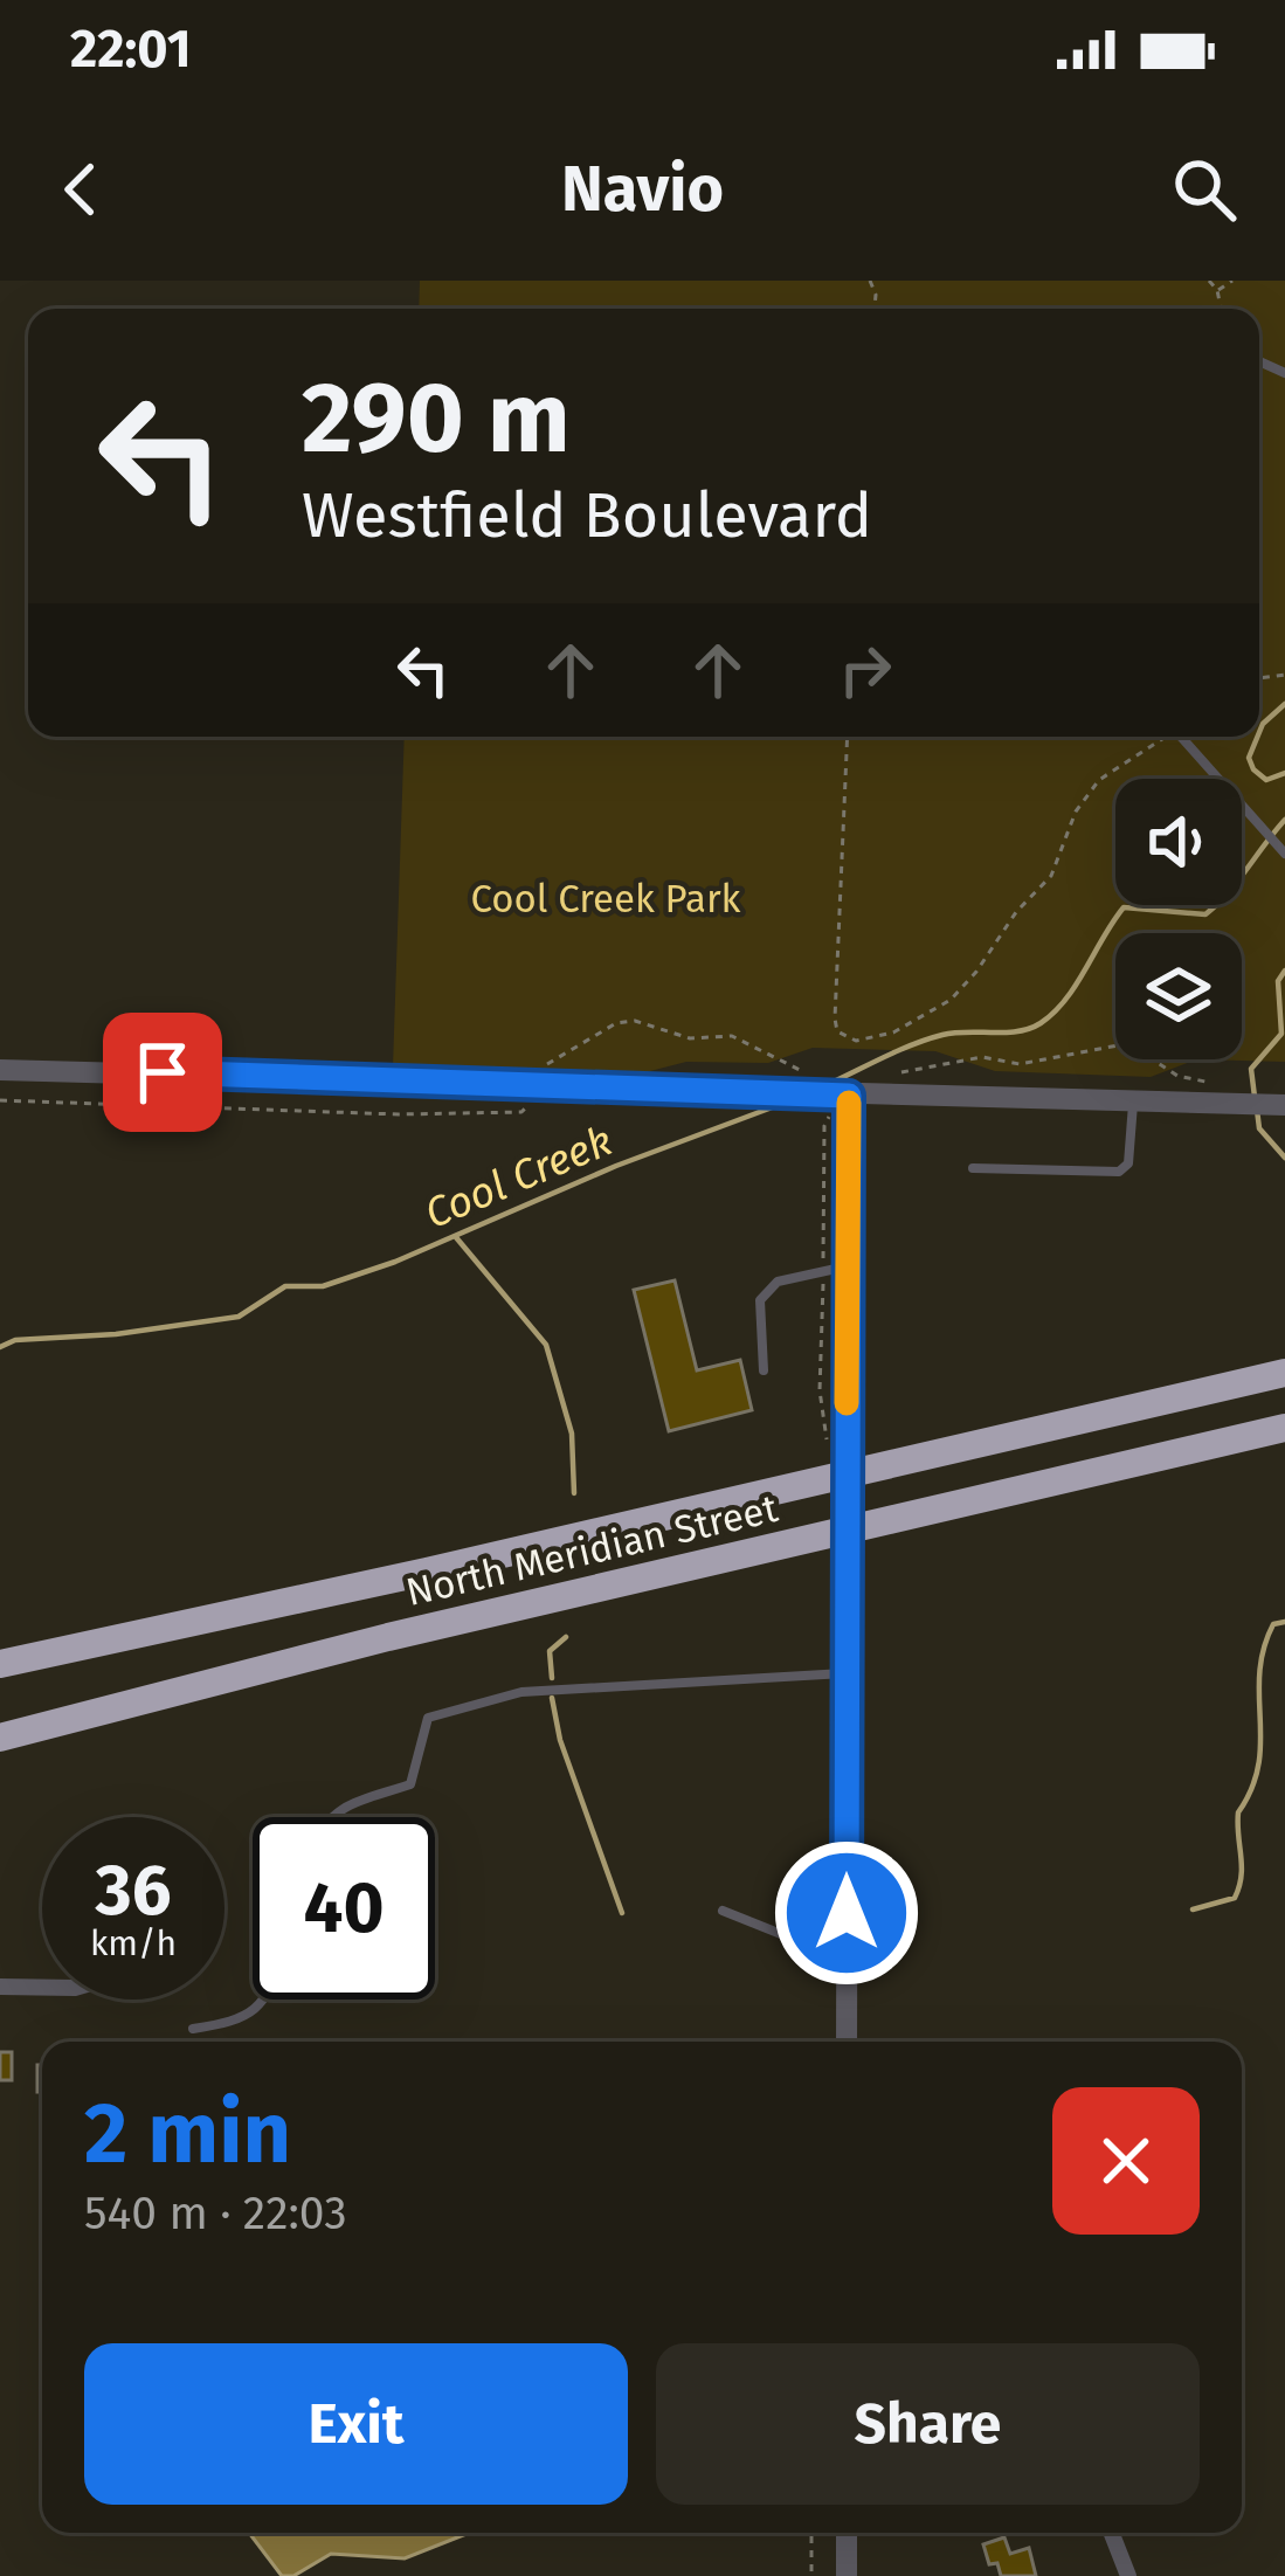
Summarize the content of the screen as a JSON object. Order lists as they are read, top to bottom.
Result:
{
  "streets": {
    "highway": ["North Meridian Street"]
  },
  "water": ["Cool Creek"],
  "parks": ["Cool Creek Park"],
  "page": {
    "status": "22:01",
    "header": "Navio",
    "turn": ["290 m", "Westfield Boulevard"],
    "speed": "36 km/h",
    "limit": "40",
    "heading": ["2 min", "540 m · 22:03"],
    "buttons": ["Exit", "Share"]
  }
}
